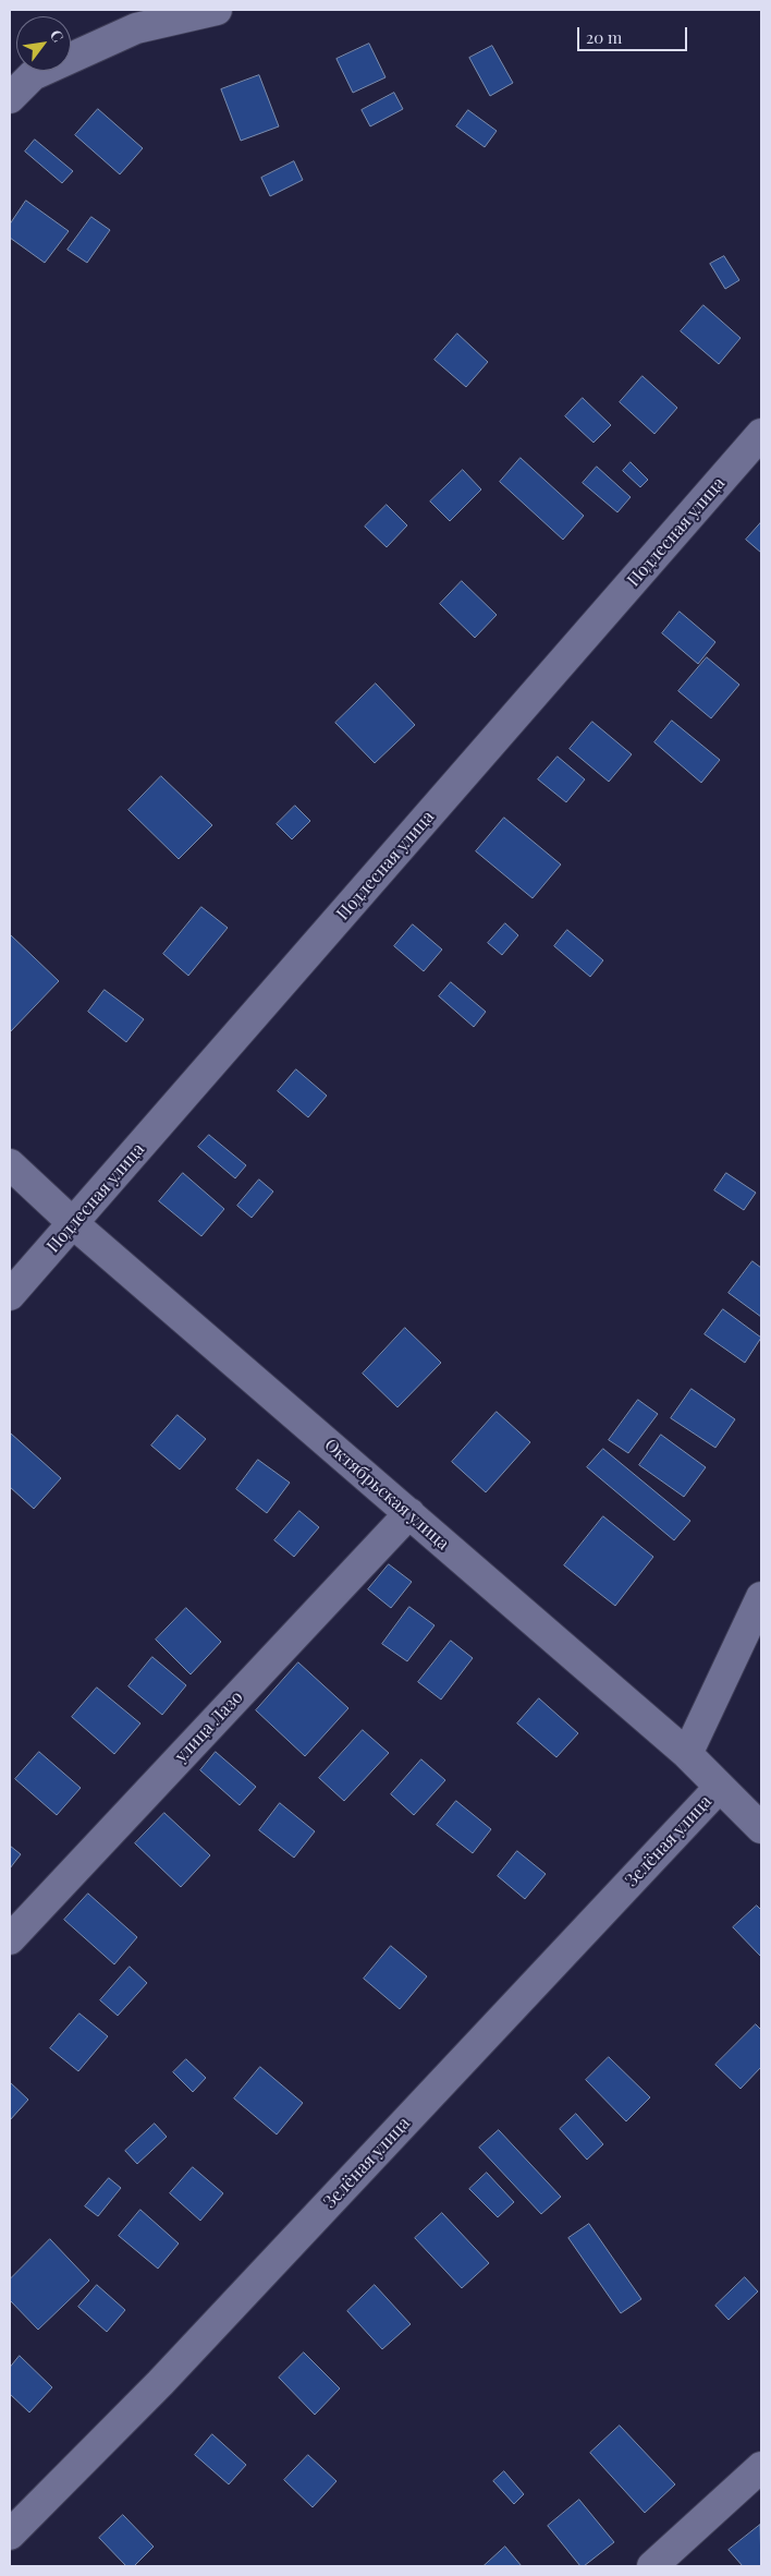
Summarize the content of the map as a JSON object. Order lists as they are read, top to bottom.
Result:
{
  "streets": {
    "street": [
      "Подлесная улица",
      "Октябрьская улица",
      "улица Лазо",
      "Зелёная улица"
    ]
  },
  "crossings": [
    ["Подлесная улица", "Октябрьская улица"],
    ["Октябрьская улица", "улица Лазо"],
    ["Октябрьская улица", "Зелёная улица"]
  ],
  "scale_bar": "20 m",
  "north": "top right"
}
